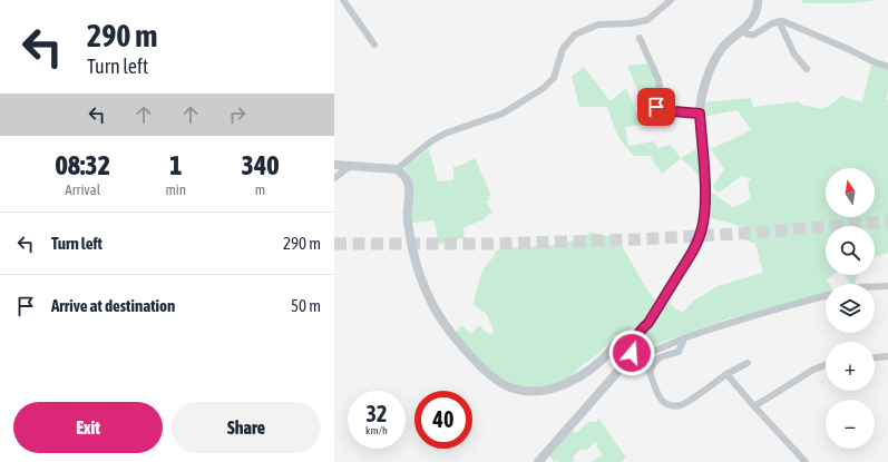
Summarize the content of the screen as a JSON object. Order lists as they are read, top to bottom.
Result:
{
  "north": "top",
  "page": {
    "turn": ["290 m", "Turn left"],
    "eta": [
      "08:32",
      "Arrival",
      "1",
      "min",
      "340",
      "m"
    ],
    "map_buttons": ["+", "−"],
    "list": [
      {
        "name": "Turn left",
        "value": "290 m"
      },
      {
        "name": "Arrive at destination",
        "value": "50 m"
      }
    ],
    "speed": "32 km/h",
    "limit": "40",
    "buttons": ["Exit", "Share"]
  }
}
